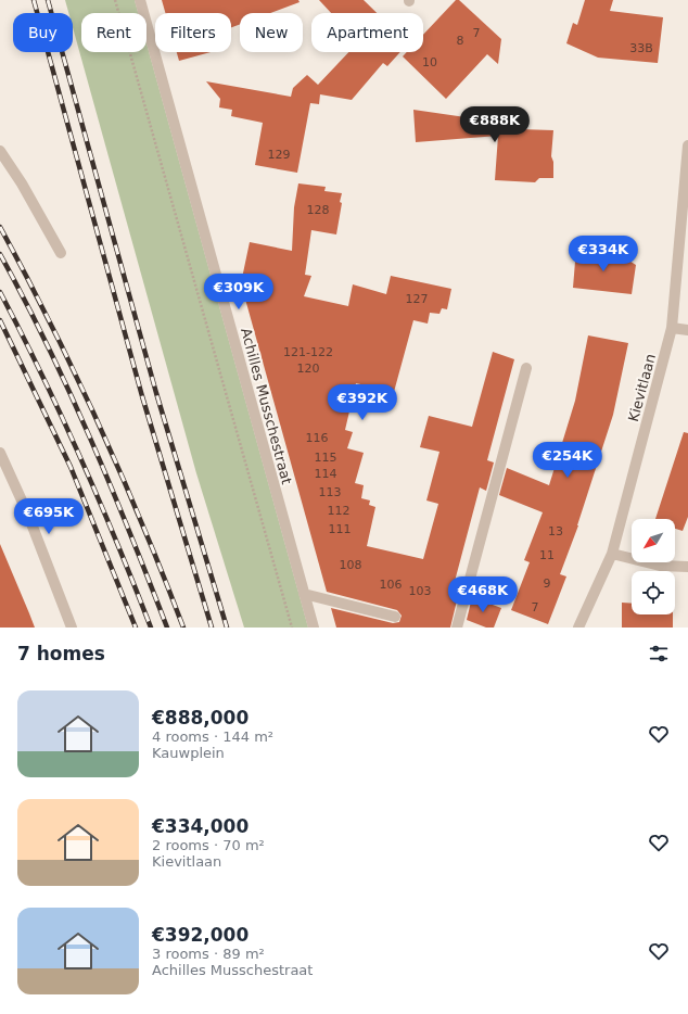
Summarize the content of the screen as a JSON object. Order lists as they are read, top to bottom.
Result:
{
  "streets": {
    "street": ["Kievitlaan", "Achilles Musschestraat"]
  },
  "house_numbers": [
    "7",
    "8",
    "33B",
    "10",
    "129",
    "128",
    "127",
    "121-122",
    "120",
    "116",
    "115",
    "114",
    "113",
    "112",
    "111",
    "13",
    "11",
    "108",
    "9",
    "106",
    "103",
    "7"
  ],
  "north": "bottom left",
  "page": {
    "chip": [
      "Buy",
      "Rent",
      "Filters",
      "New",
      "Apartment"
    ],
    "price": [
      "€888K",
      "€334K",
      "€309K",
      "€392K",
      "€254K",
      "€695K",
      "€468K"
    ],
    "heading": "7 homes",
    "list": [
      {
        "name": "€888,000",
        "note": "4 rooms · 144 m² · Kauwplein"
      },
      {
        "name": "€334,000",
        "note": "2 rooms · 70 m² · Kievitlaan"
      },
      {
        "name": "€392,000",
        "note": "3 rooms · 89 m² · Achilles Musschestraat"
      }
    ]
  }
}
